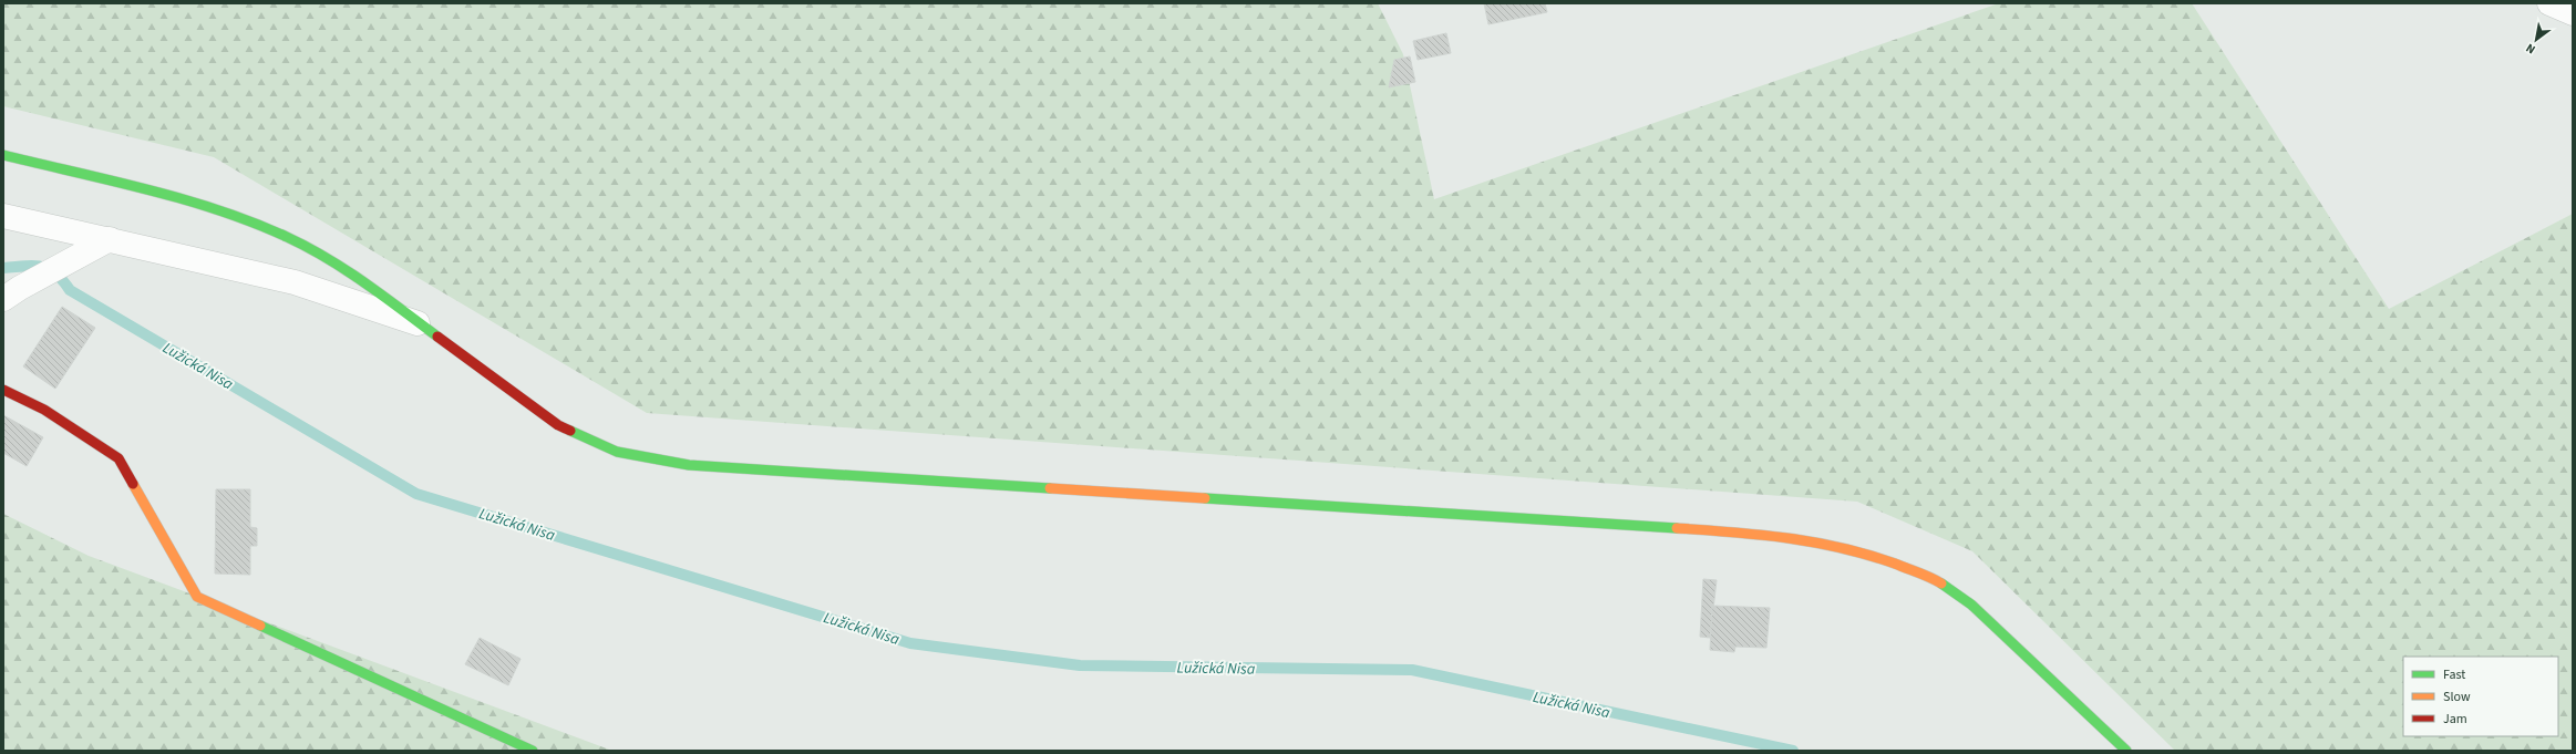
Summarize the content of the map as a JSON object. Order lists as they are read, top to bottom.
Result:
{
  "water": ["Lužická Nisa"],
  "legend": ["Fast", "Slow", "Jam"],
  "north": "bottom left"
}
